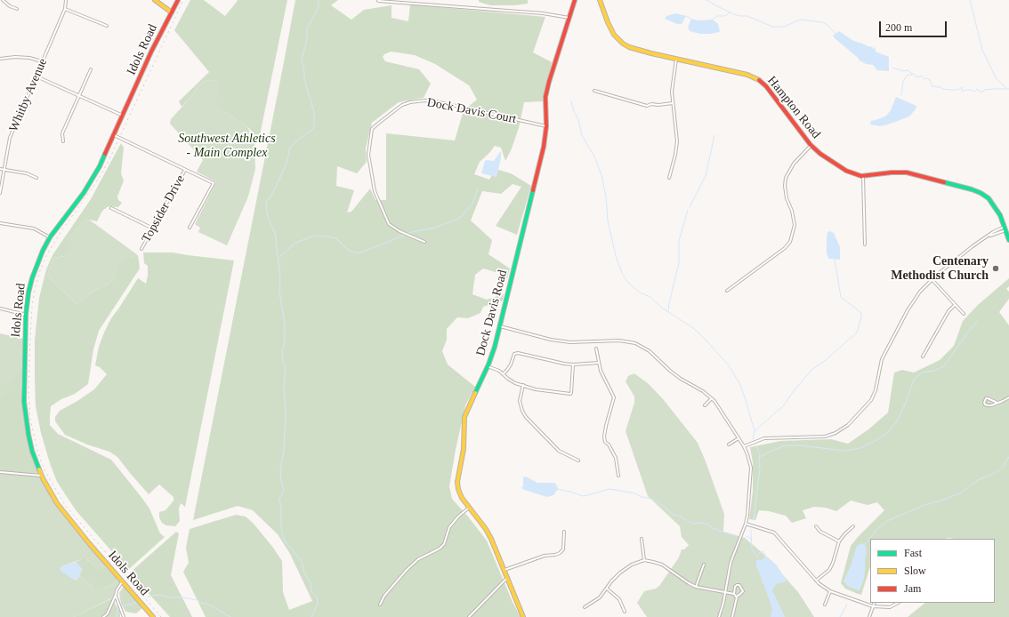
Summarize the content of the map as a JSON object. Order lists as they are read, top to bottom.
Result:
{
  "streets": {
    "street": [
      "Idols Road",
      "Whitby Avenue",
      "Hampton Road",
      "Dock Davis Court",
      "Topsider Drive",
      "Dock Davis Road"
    ]
  },
  "crossings": [
    ["Dock Davis Court", "Dock Davis Road"]
  ],
  "parks": ["Southwest Athletics - Main Complex"],
  "places": ["Centenary Methodist Church"],
  "legend": ["Fast", "Slow", "Jam"],
  "scale_bar": "200 m"
}
